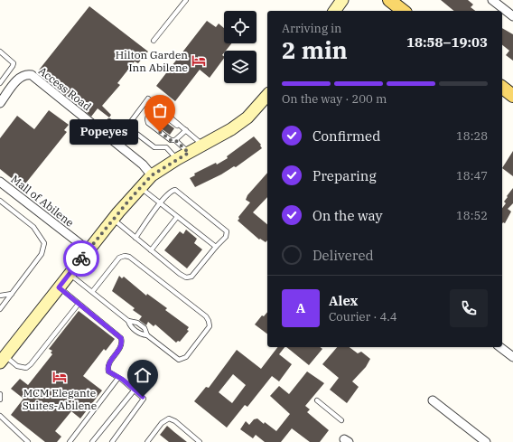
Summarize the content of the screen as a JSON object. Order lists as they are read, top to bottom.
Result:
{
  "streets": {
    "street": ["Access Road", "Mall of Abilene"]
  },
  "places": {
    "hotel": ["Hilton Garden Inn Abilene", "MCM Elegante Suites-Abilene"],
    "other": ["Popeyes"]
  },
  "page": {
    "heading": ["2 min", "Arriving in", "18:58–19:03"],
    "panel": ["Alex", "Courier · 4.4"],
    "bar": "On the way · 200 m",
    "list": [
      ["Confirmed", "18:28"],
      ["Preparing", "18:47"],
      ["On the way", "18:52"],
      "Delivered"
    ],
    "bubble": "Popeyes",
    "round": "A"
  }
}
